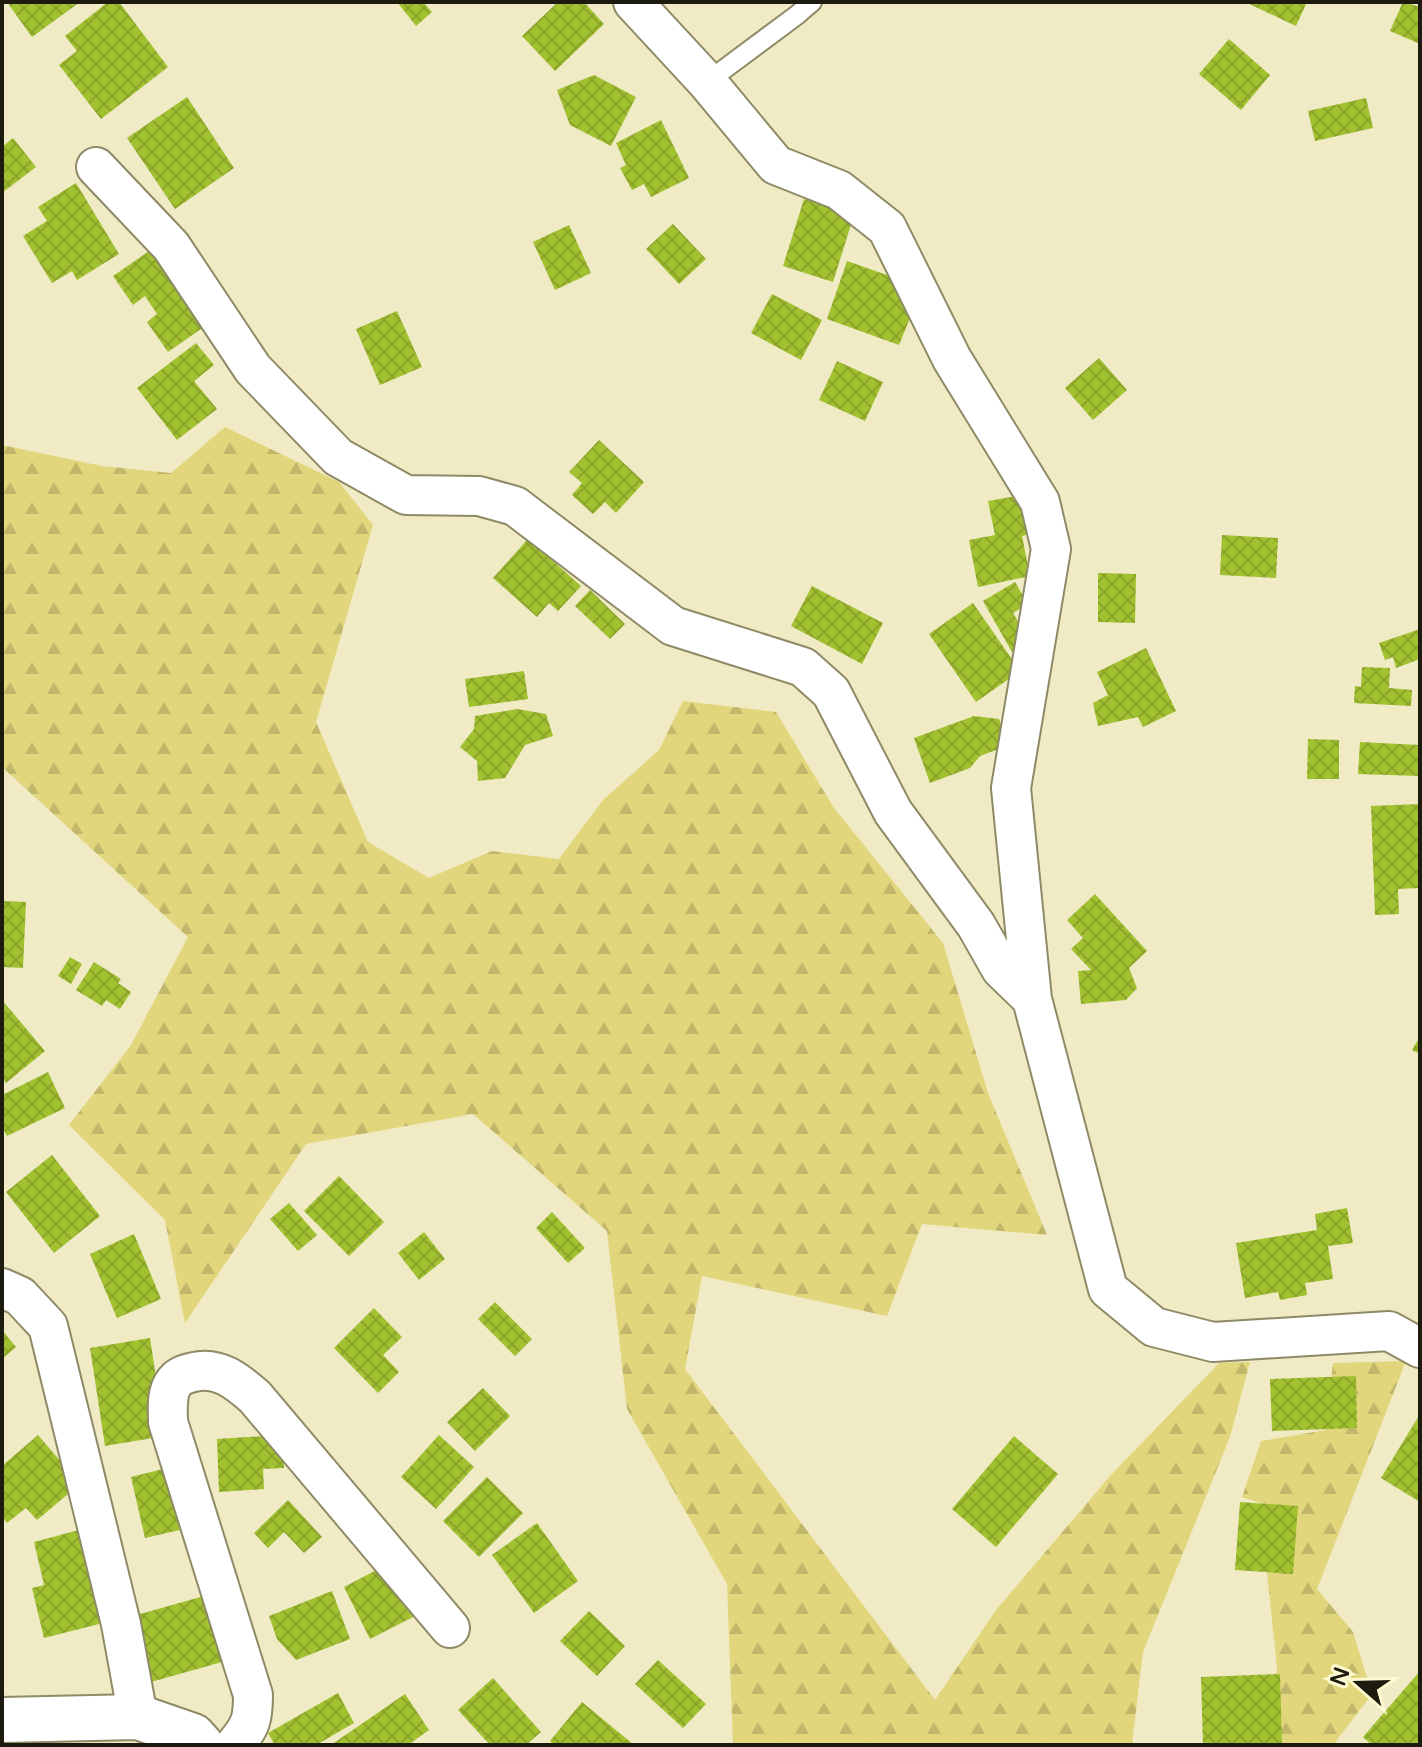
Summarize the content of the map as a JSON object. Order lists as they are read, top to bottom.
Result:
{
  "north": "left"
}
